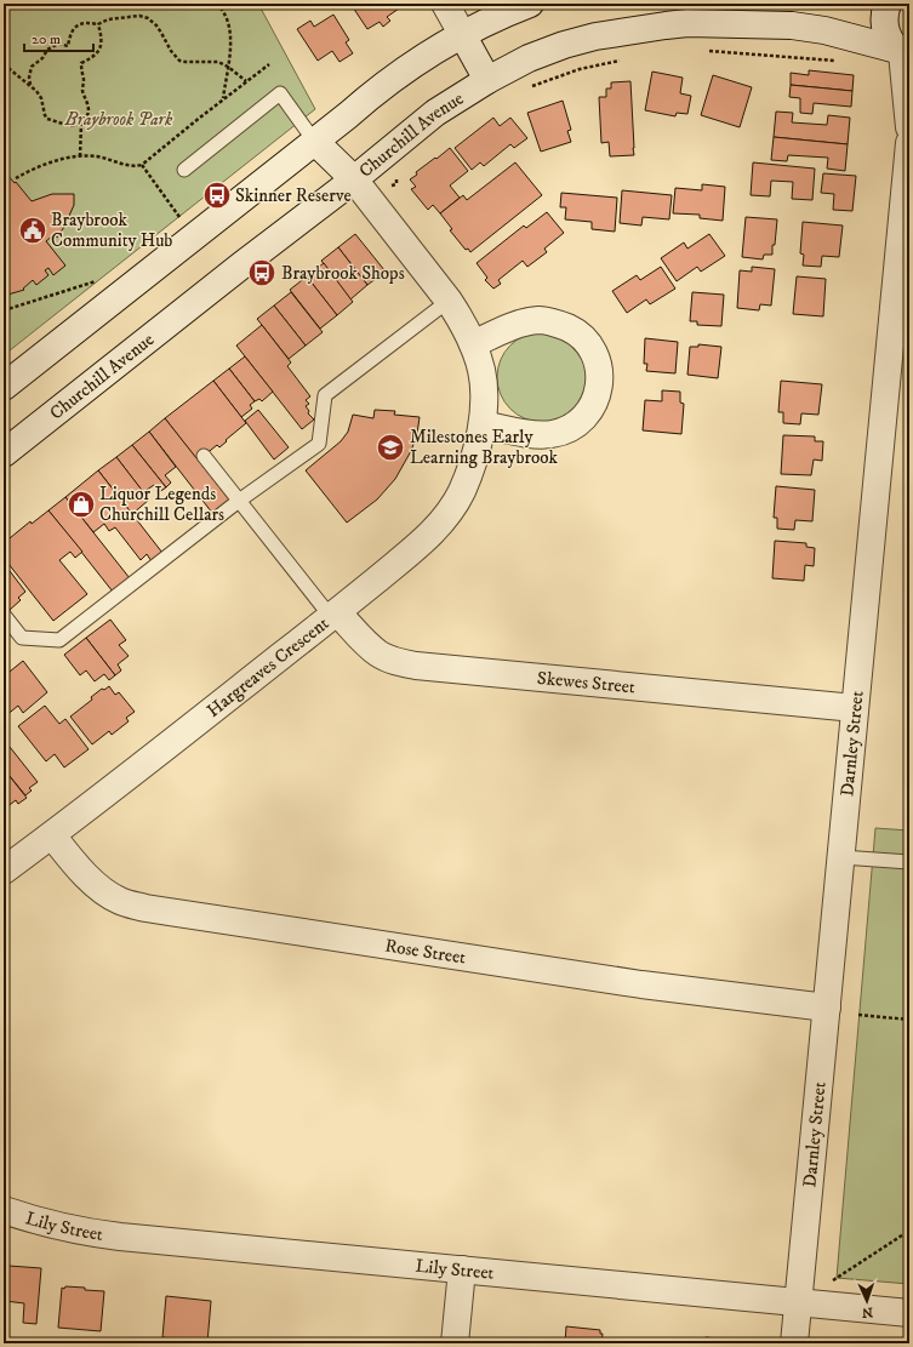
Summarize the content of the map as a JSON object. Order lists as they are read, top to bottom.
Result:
{
  "streets": {
    "street": [
      "Churchill Avenue",
      "Hargreaves Crescent",
      "Skewes Street",
      "Darnley Street",
      "Rose Street",
      "Lily Street"
    ]
  },
  "crossings": [
    ["Churchill Avenue", "Hargreaves Crescent"],
    ["Hargreaves Crescent", "Skewes Street"],
    ["Hargreaves Crescent", "Rose Street"],
    ["Skewes Street", "Darnley Street"],
    ["Darnley Street", "Rose Street"],
    ["Darnley Street", "Lily Street"]
  ],
  "parks": ["Braybrook Park"],
  "places": {
    "bus stop": ["Skinner Reserve", "Braybrook Shops"],
    "public building": ["Braybrook Community Hub"],
    "school or university": ["Milestones Early Learning Braybrook"],
    "shop": ["Liquor Legends Churchill Cellars"]
  },
  "scale_bar": "20 m",
  "north": "bottom"
}
